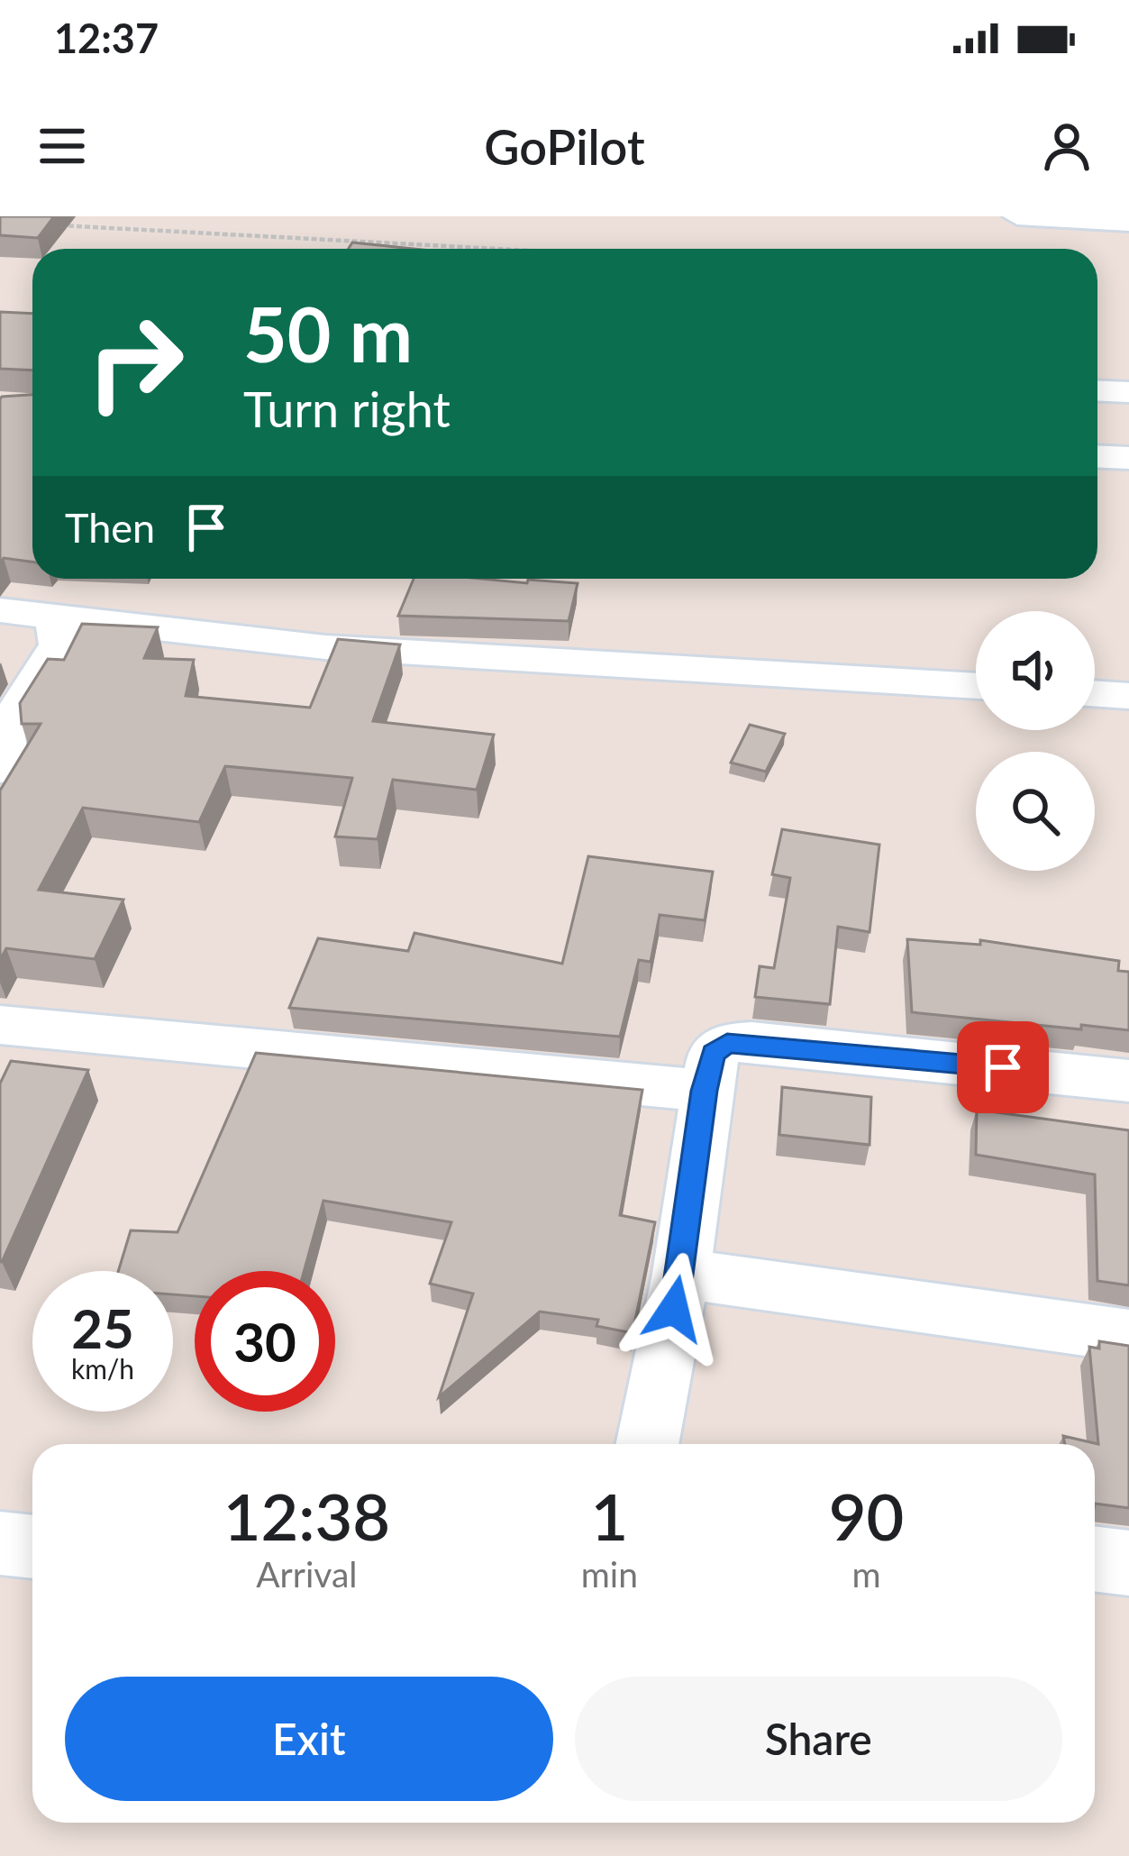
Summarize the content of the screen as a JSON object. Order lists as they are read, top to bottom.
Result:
{
  "page": {
    "status": "12:37",
    "header": "GoPilot",
    "turn": ["50 m", "Turn right"],
    "then": "Then",
    "speed": "25 km/h",
    "limit": "30",
    "eta": [
      "12:38",
      "Arrival",
      "1",
      "min",
      "90",
      "m"
    ],
    "buttons": ["Exit", "Share"]
  }
}
